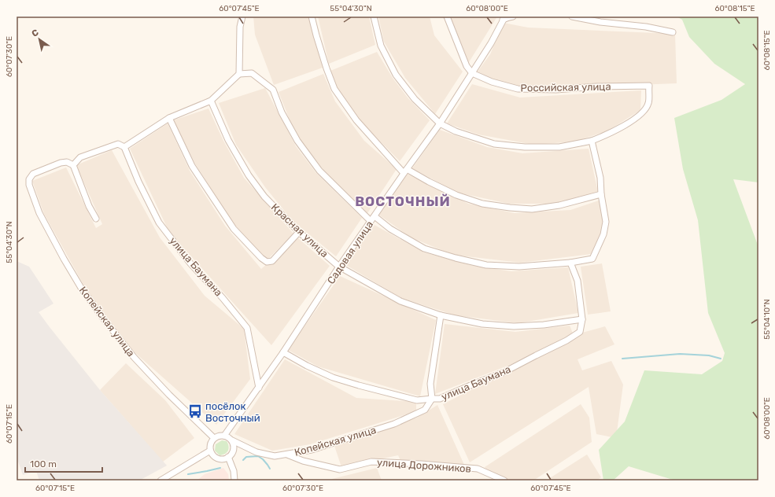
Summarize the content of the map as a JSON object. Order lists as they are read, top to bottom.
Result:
{
  "streets": {
    "street": [
      "Российская улица",
      "Красная улица",
      "Садовая улица",
      "улица Баумана",
      "Копейская улица",
      "улица Дорожников"
    ]
  },
  "crossings": [
    ["Российская улица", "Садовая улица"],
    ["Красная улица", "Садовая улица"],
    ["Красная улица", "улица Баумана"],
    ["Садовая улица", "улица Баумана"],
    ["Садовая улица", "Копейская улица"],
    ["улица Баумана", "Копейская улица"],
    ["Копейская улица", "улица Дорожников"]
  ],
  "districts": ["ВОСТОЧНЫЙ"],
  "places": {
    "bus stop": ["посёлок Восточный"]
  },
  "scale_bar": "100 m",
  "north": "top left",
  "coordinates": [
    "60°07'45\"E",
    "55°04'30\"N",
    "60°08'00\"E",
    "60°08'15\"E",
    "60°07'30\"E",
    "55°04'10\"N",
    "60°07'15\"E"
  ]
}
